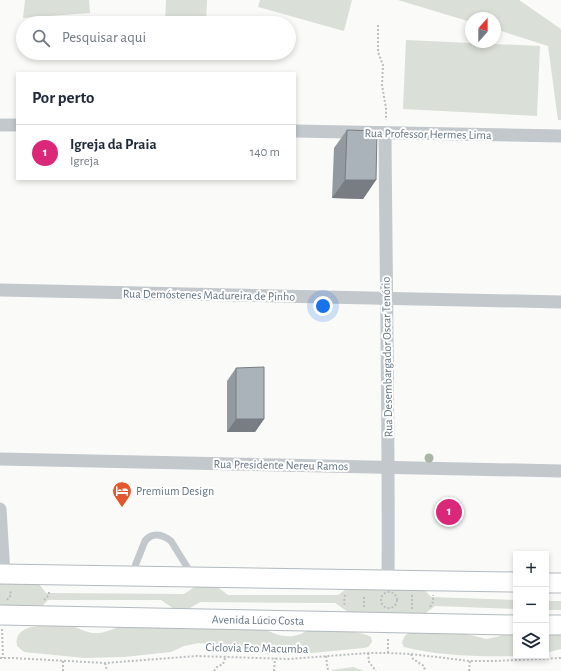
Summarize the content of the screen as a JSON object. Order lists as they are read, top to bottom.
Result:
{
  "streets": {
    "main road": ["Avenida Lúcio Costa"],
    "street": [
      "Rua Professor Hermes Lima",
      "Rua Demóstenes Madureira de Pinho",
      "Rua Desembargador Oscar Tenório",
      "Rua Presidente Nereu Ramos"
    ],
    "path": ["Ciclovia Eco Macumba"]
  },
  "crossings": [
    ["Rua Professor Hermes Lima", "Rua Desembargador Oscar Tenório"],
    ["Rua Demóstenes Madureira de Pinho", "Rua Desembargador Oscar Tenório"],
    ["Rua Desembargador Oscar Tenório", "Rua Presidente Nereu Ramos"]
  ],
  "places": {
    "hotel": ["Premium Design"]
  },
  "north": "top",
  "page": {
    "search": "Pesquisar aqui",
    "heading": "Por perto",
    "list": [
      {
        "mark": "1",
        "name": "Igreja da Praia",
        "note": "Igreja",
        "value": "140 m"
      }
    ],
    "pins": "1",
    "map_buttons": ["+", "−"]
  }
}
